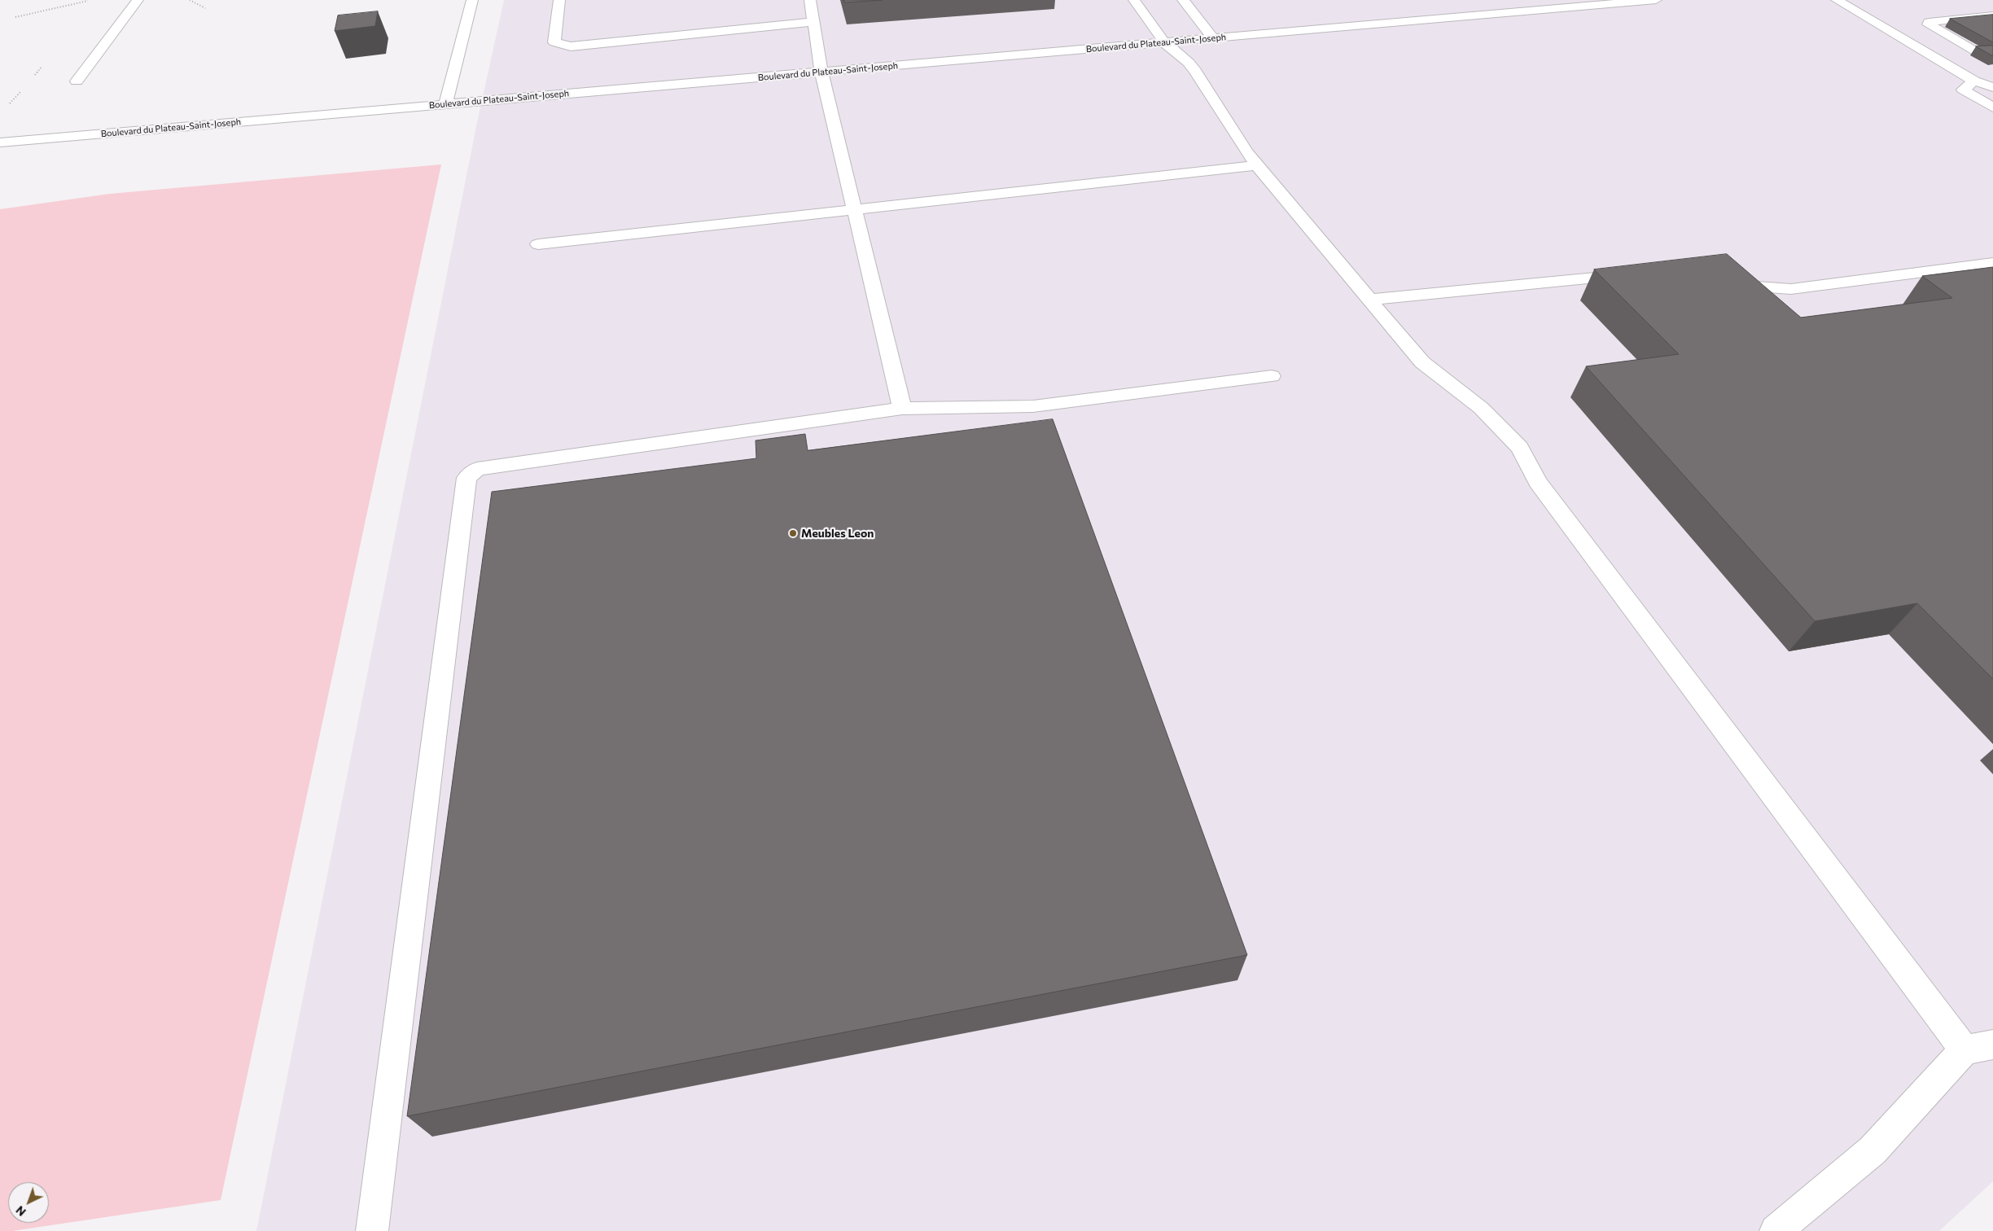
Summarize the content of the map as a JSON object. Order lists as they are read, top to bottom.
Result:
{
  "streets": {
    "street": ["Boulevard du Plateau-Saint-Joseph"]
  },
  "places": ["Meubles Leon"],
  "north": "bottom left"
}
